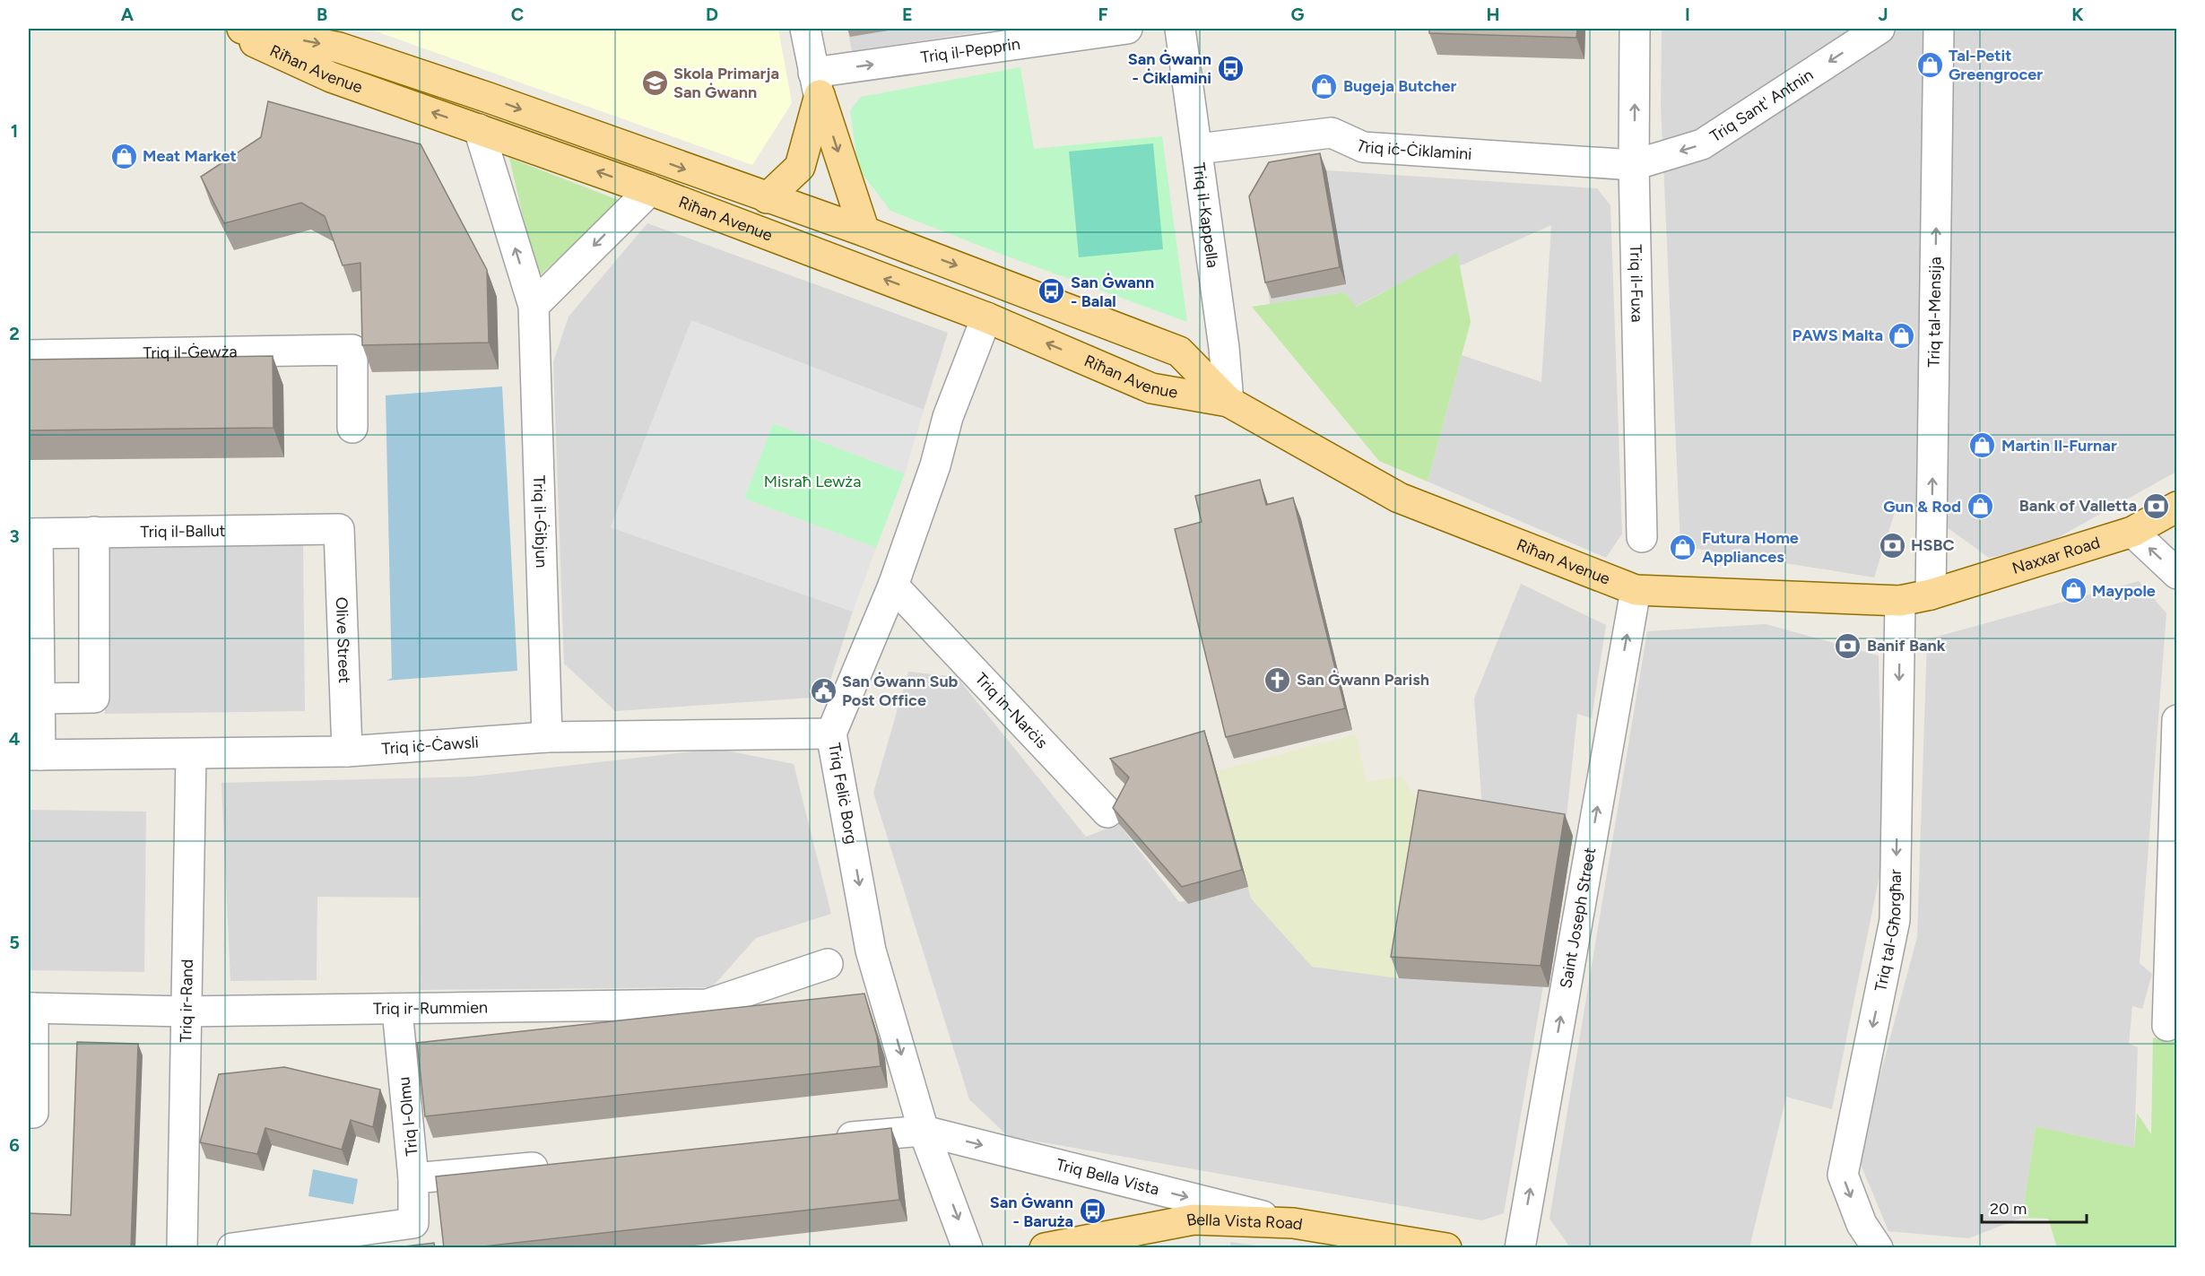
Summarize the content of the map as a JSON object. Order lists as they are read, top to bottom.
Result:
{
  "streets": {
    "main road": ["Riħan Avenue", "Naxxar Road", "Bella Vista Road"],
    "street": [
      "Triq il-Pepprin",
      "Triq Sant' Antnin",
      "Triq iċ-Ċiklamini",
      "Triq il-Kappella",
      "Triq il-Fuxa",
      "Triq tal-Mensija",
      "Triq il-Ġewża",
      "Triq il-Ġibjun",
      "Triq il-Ballut",
      "Olive Street",
      "Triq in-Narċis",
      "Triq iċ-Ċawsli",
      "Triq Feliċ Borg",
      "Saint Joseph Street",
      "Triq tal-Għorgħar",
      "Triq ir-Rand",
      "Triq ir-Rummien",
      "Triq l-Olmu",
      "Triq Bella Vista"
    ]
  },
  "crossings": [
    ["Riħan Avenue", "Triq il-Kappella"],
    ["Riħan Avenue", "Triq tal-Mensija"],
    ["Riħan Avenue", "Triq il-Ġibjun"],
    ["Riħan Avenue", "Naxxar Road"],
    ["Riħan Avenue", "Triq Feliċ Borg"],
    ["Riħan Avenue", "Saint Joseph Street"],
    ["Riħan Avenue", "Triq tal-Għorgħar"],
    ["Triq Sant' Antnin", "Triq iċ-Ċiklamini"],
    ["Triq Sant' Antnin", "Triq il-Fuxa"],
    ["Triq iċ-Ċiklamini", "Triq il-Kappella"],
    ["Triq iċ-Ċiklamini", "Triq il-Fuxa"],
    ["Triq tal-Mensija", "Naxxar Road"],
    ["Triq il-Ġibjun", "Triq iċ-Ċawsli"],
    ["Triq il-Ballut", "Olive Street"],
    ["Olive Street", "Triq iċ-Ċawsli"],
    ["Triq in-Narċis", "Triq Feliċ Borg"],
    ["Triq iċ-Ċawsli", "Triq Feliċ Borg"],
    ["Triq iċ-Ċawsli", "Triq ir-Rand"],
    ["Triq Feliċ Borg", "Triq Bella Vista"],
    ["Triq ir-Rand", "Triq ir-Rummien"],
    ["Triq ir-Rummien", "Triq l-Olmu"],
    ["Triq Bella Vista", "Bella Vista Road"]
  ],
  "one_way": [
    "Triq il-Pepprin",
    "Triq Sant' Antnin",
    "Triq tal-Mensija",
    "Triq Feliċ Borg",
    "Saint Joseph Street",
    "Triq tal-Għorgħar",
    "Triq Bella Vista"
  ],
  "parks": ["Misraħ Lewża"],
  "places": {
    "shop": [
      "Tal-Petit Greengrocer",
      "Bugeja Butcher",
      "Meat Market",
      "PAWS Malta",
      "Martin Il-Furnar",
      "Gun & Rod",
      "Futura Home Appliances",
      "Maypole"
    ],
    "bus stop": ["San Ġwann - Ċiklamini", "San Ġwann - Balal", "San Ġwann - Baruża"],
    "school or university": ["Skola Primarja San Ġwann"],
    "bank": ["Bank of Valletta", "HSBC", "Banif Bank"],
    "church": ["San Ġwann Parish"],
    "public building": ["San Ġwann Sub Post Office"]
  },
  "scale_bar": "20 m",
  "grid": {
    "columns": [
      "A",
      "B",
      "C",
      "D",
      "E",
      "F",
      "G",
      "H",
      "I",
      "J",
      "K"
    ],
    "rows": [
      "1",
      "2",
      "3",
      "4",
      "5",
      "6"
    ]
  }
}
